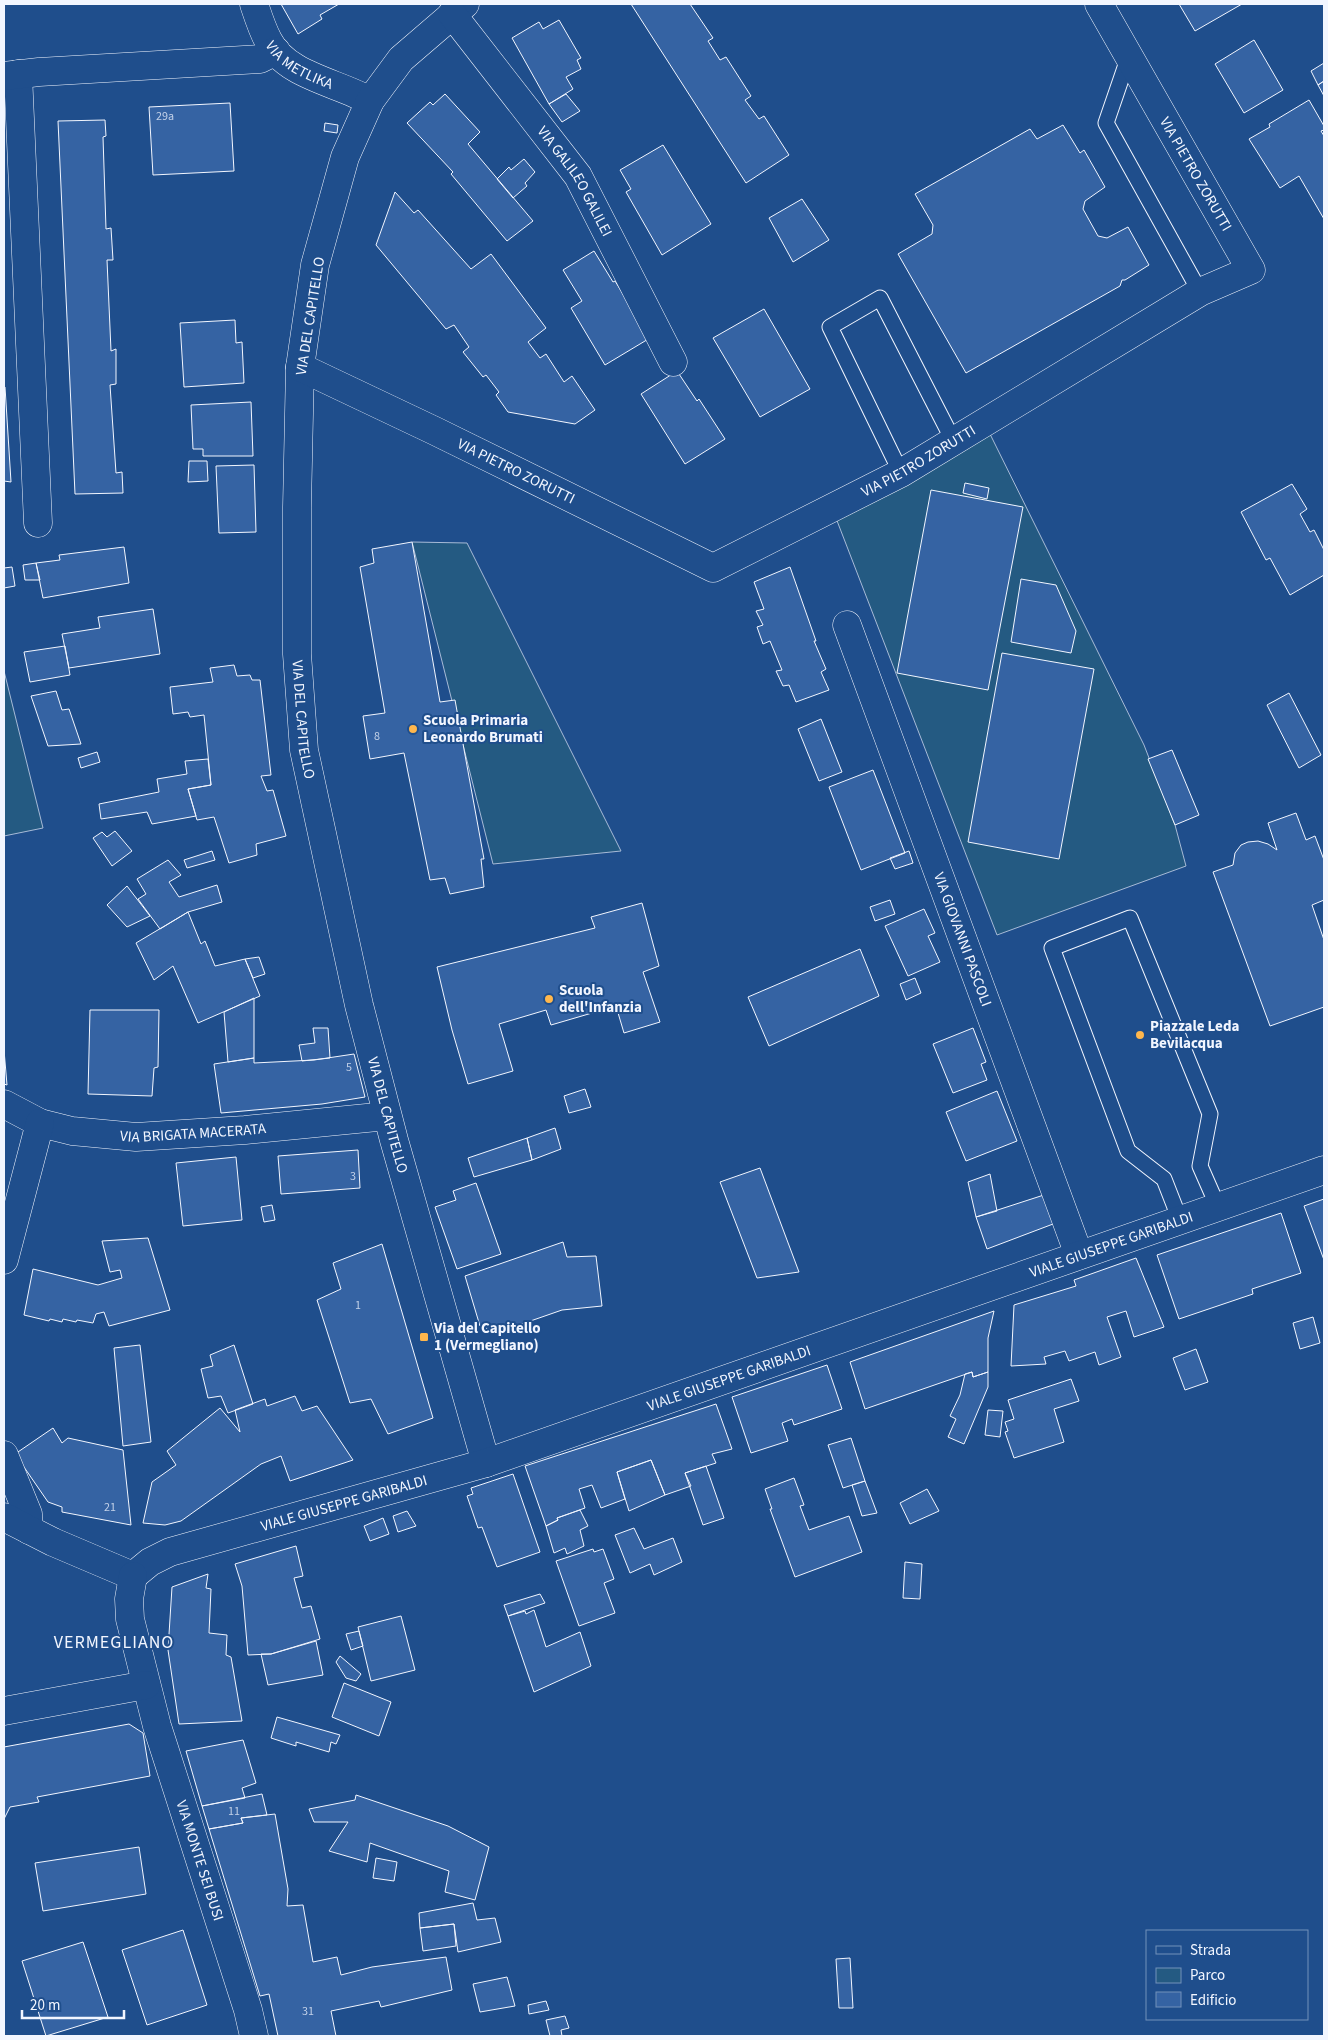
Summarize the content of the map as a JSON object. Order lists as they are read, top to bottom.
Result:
{
  "streets": {
    "street": [
      "VIA METLIKA",
      "VIA PIETRO ZORUTTI",
      "VIA GALILEO GALILEI",
      "VIA DEL CAPITELLO",
      "VIA GIOVANNI PASCOLI",
      "VIA BRIGATA MACERATA",
      "VIALE GIUSEPPE GARIBALDI",
      "VIA MONTE SEI BUSI"
    ]
  },
  "crossings": [
    ["VIA METLIKA", "VIA DEL CAPITELLO"],
    ["VIA PIETRO ZORUTTI", "VIA DEL CAPITELLO"],
    ["VIA GALILEO GALILEI", "VIA DEL CAPITELLO"],
    ["VIA DEL CAPITELLO", "VIA BRIGATA MACERATA"],
    ["VIA DEL CAPITELLO", "VIALE GIUSEPPE GARIBALDI"],
    ["VIA GIOVANNI PASCOLI", "VIALE GIUSEPPE GARIBALDI"],
    ["VIALE GIUSEPPE GARIBALDI", "VIA MONTE SEI BUSI"]
  ],
  "districts": ["VERMEGLIANO"],
  "places": {
    "other": ["Scuola Primaria Leonardo Brumati", "Scuola dell'Infanzia", "Piazzale Leda Bevilacqua"],
    "transit": ["Via del Capitello 1 (Vermegliano)"]
  },
  "house_numbers": [
    "29a",
    "8",
    "5",
    "3",
    "1",
    "21",
    "11",
    "31"
  ],
  "legend": ["Strada", "Parco", "Edificio"],
  "scale_bar": "20 m"
}
